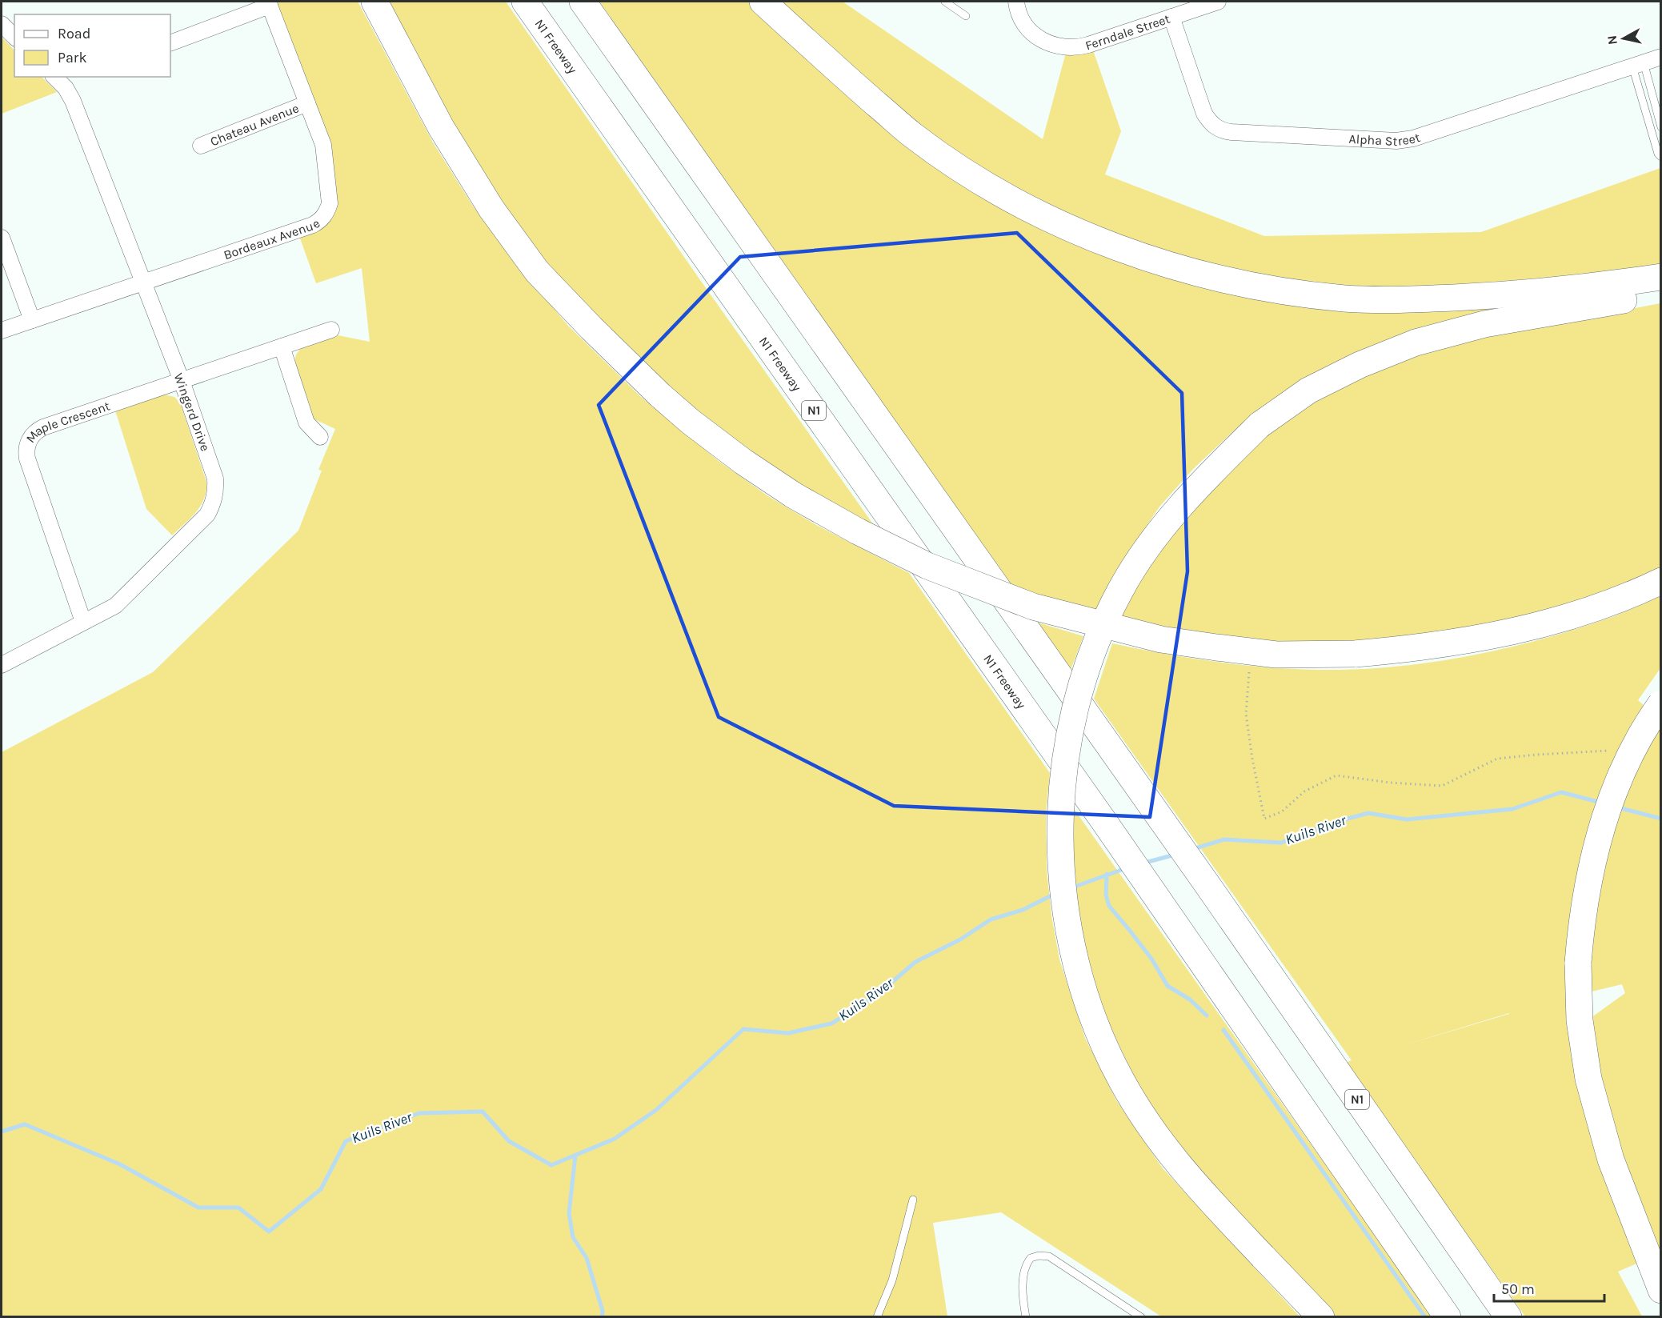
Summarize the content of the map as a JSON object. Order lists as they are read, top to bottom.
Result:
{
  "streets": {
    "highway": ["N1 Freeway", "N1"],
    "street": [
      "Ferndale Street",
      "Chateau Avenue",
      "Alpha Street",
      "Bordeaux Avenue",
      "Wingerd Drive",
      "Maple Crescent"
    ]
  },
  "crossings": [
    ["Ferndale Street", "Alpha Street"],
    ["Chateau Avenue", "Bordeaux Avenue"],
    ["Bordeaux Avenue", "Wingerd Drive"],
    ["Wingerd Drive", "Maple Crescent"]
  ],
  "water": ["Kuils River"],
  "legend": ["Road", "Park"],
  "scale_bar": "50 m",
  "north": "left"
}
